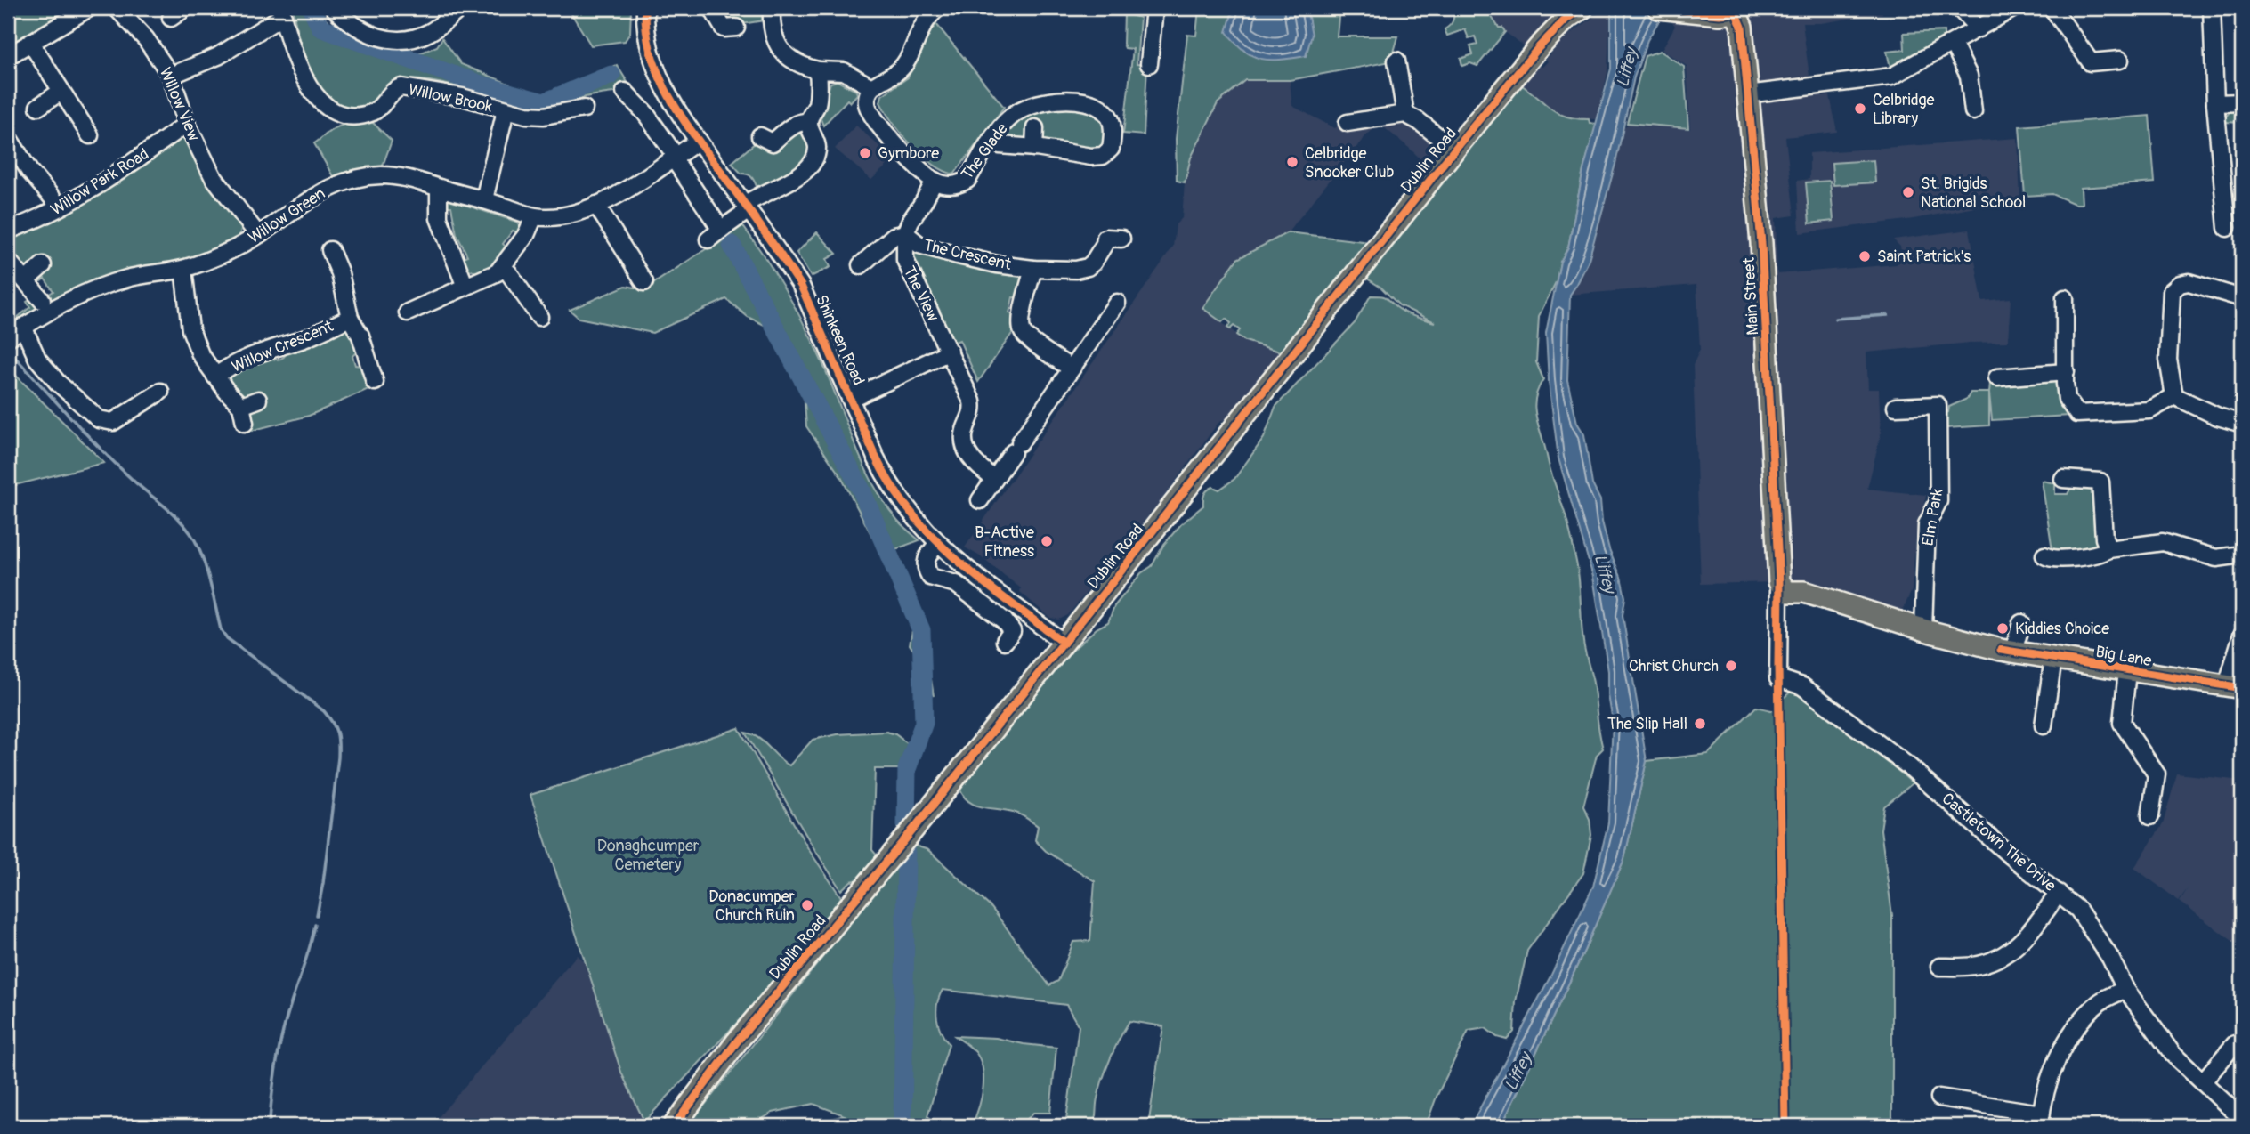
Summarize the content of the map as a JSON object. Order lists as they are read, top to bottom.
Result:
{
  "streets": {
    "main road": ["Dublin Road", "Main Street", "Big Lane"],
    "street": [
      "Willow Brook",
      "Willow View",
      "The Glade",
      "Willow Park Road",
      "Willow Green",
      "The Crescent",
      "The View",
      "Shinkeen Road",
      "Willow Crescent",
      "Elm Park",
      "Castletown The Drive"
    ]
  },
  "crossings": [
    ["Willow View", "Willow Park Road"],
    ["Willow View", "Willow Green"],
    ["Dublin Road", "Shinkeen Road"],
    ["Willow Green", "Shinkeen Road"],
    ["Willow Green", "Willow Crescent"],
    ["The Crescent", "The View"],
    ["Main Street", "Big Lane"],
    ["Main Street", "Castletown The Drive"],
    ["Elm Park", "Big Lane"],
    ["Big Lane", "Castletown The Drive"]
  ],
  "water": ["Liffey"],
  "parks": ["Donaghcumper Cemetery"],
  "places": [
    "Celbridge Library",
    "Gymbore",
    "Celbridge Snooker Club",
    "St. Brigids National School",
    "Saint Patrick's",
    "B-Active Fitness",
    "Kiddies Choice",
    "Christ Church",
    "The Slip Hall",
    "Donacumper Church Ruin"
  ]
}
